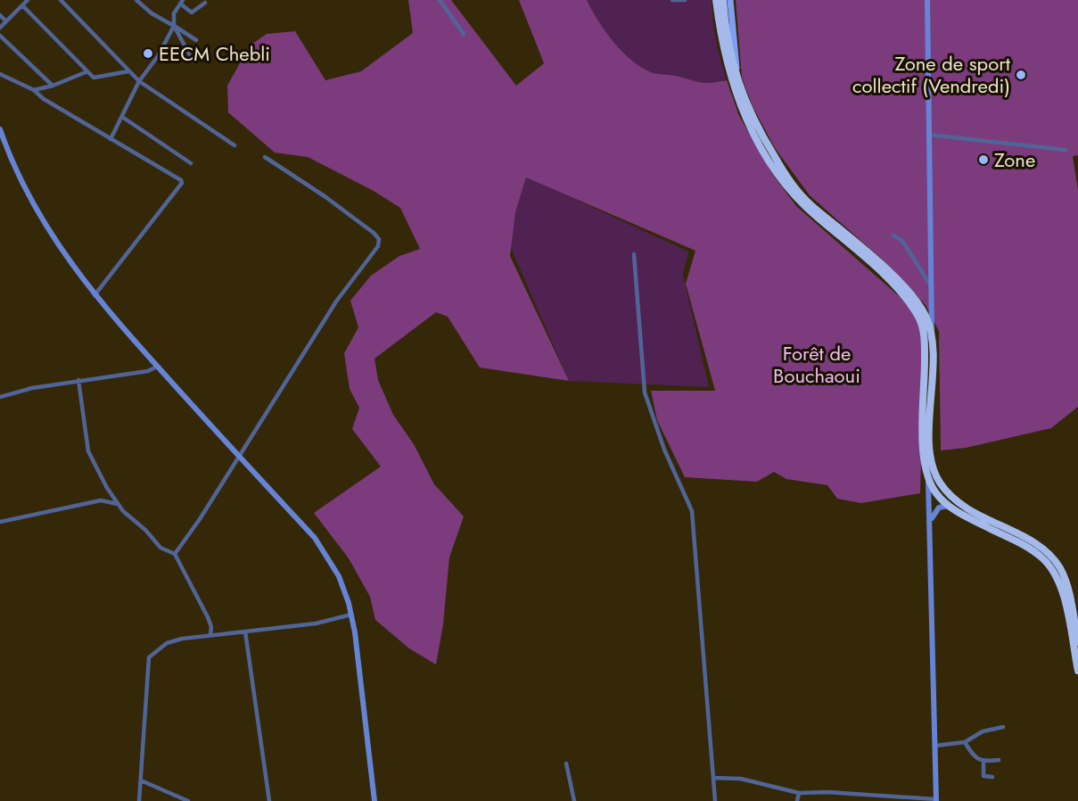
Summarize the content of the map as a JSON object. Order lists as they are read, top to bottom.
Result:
{
  "parks": ["Forêt de Bouchaoui"],
  "places": ["EECM Chebli", "Zone de sport collectif (Vendredi)", "Zone"]
}
